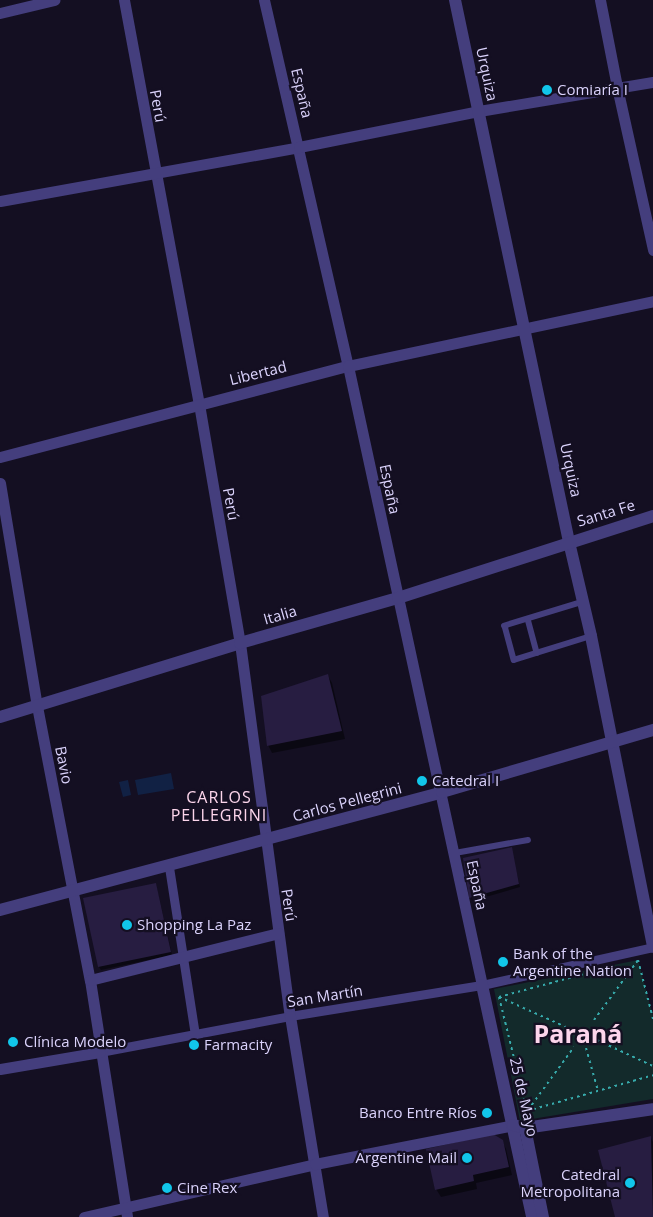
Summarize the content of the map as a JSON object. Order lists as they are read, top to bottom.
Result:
{
  "streets": {
    "street": [
      "Urquiza",
      "España",
      "Perú",
      "Libertad",
      "Santa Fe",
      "Italia",
      "Bavio",
      "Carlos Pellegrini",
      "San Martín",
      "25 de Mayo"
    ]
  },
  "crossings": [
    ["Urquiza", "Libertad"],
    ["Urquiza", "Santa Fe"],
    ["Urquiza", "Italia"],
    ["Urquiza", "Carlos Pellegrini"],
    ["Urquiza", "San Martín"],
    ["España", "Libertad"],
    ["España", "Italia"],
    ["España", "Carlos Pellegrini"],
    ["España", "San Martín"],
    ["España", "25 de Mayo"],
    ["Perú", "Libertad"],
    ["Perú", "Italia"],
    ["Perú", "Carlos Pellegrini"],
    ["Perú", "San Martín"],
    ["Santa Fe", "Italia"],
    ["Italia", "Bavio"],
    ["Bavio", "Carlos Pellegrini"],
    ["Bavio", "San Martín"],
    ["San Martín", "25 de Mayo"]
  ],
  "districts": ["CARLOS PELLEGRINI", "Paraná"],
  "places": [
    "Comiaría I",
    "Catedral I",
    "Shopping La Paz",
    "Bank of the Argentine Nation",
    "Clínica Modelo",
    "Farmacity",
    "Banco Entre Ríos",
    "Argentine Mail",
    "Catedral Metropolitana",
    "Cine Rex"
  ]
}
